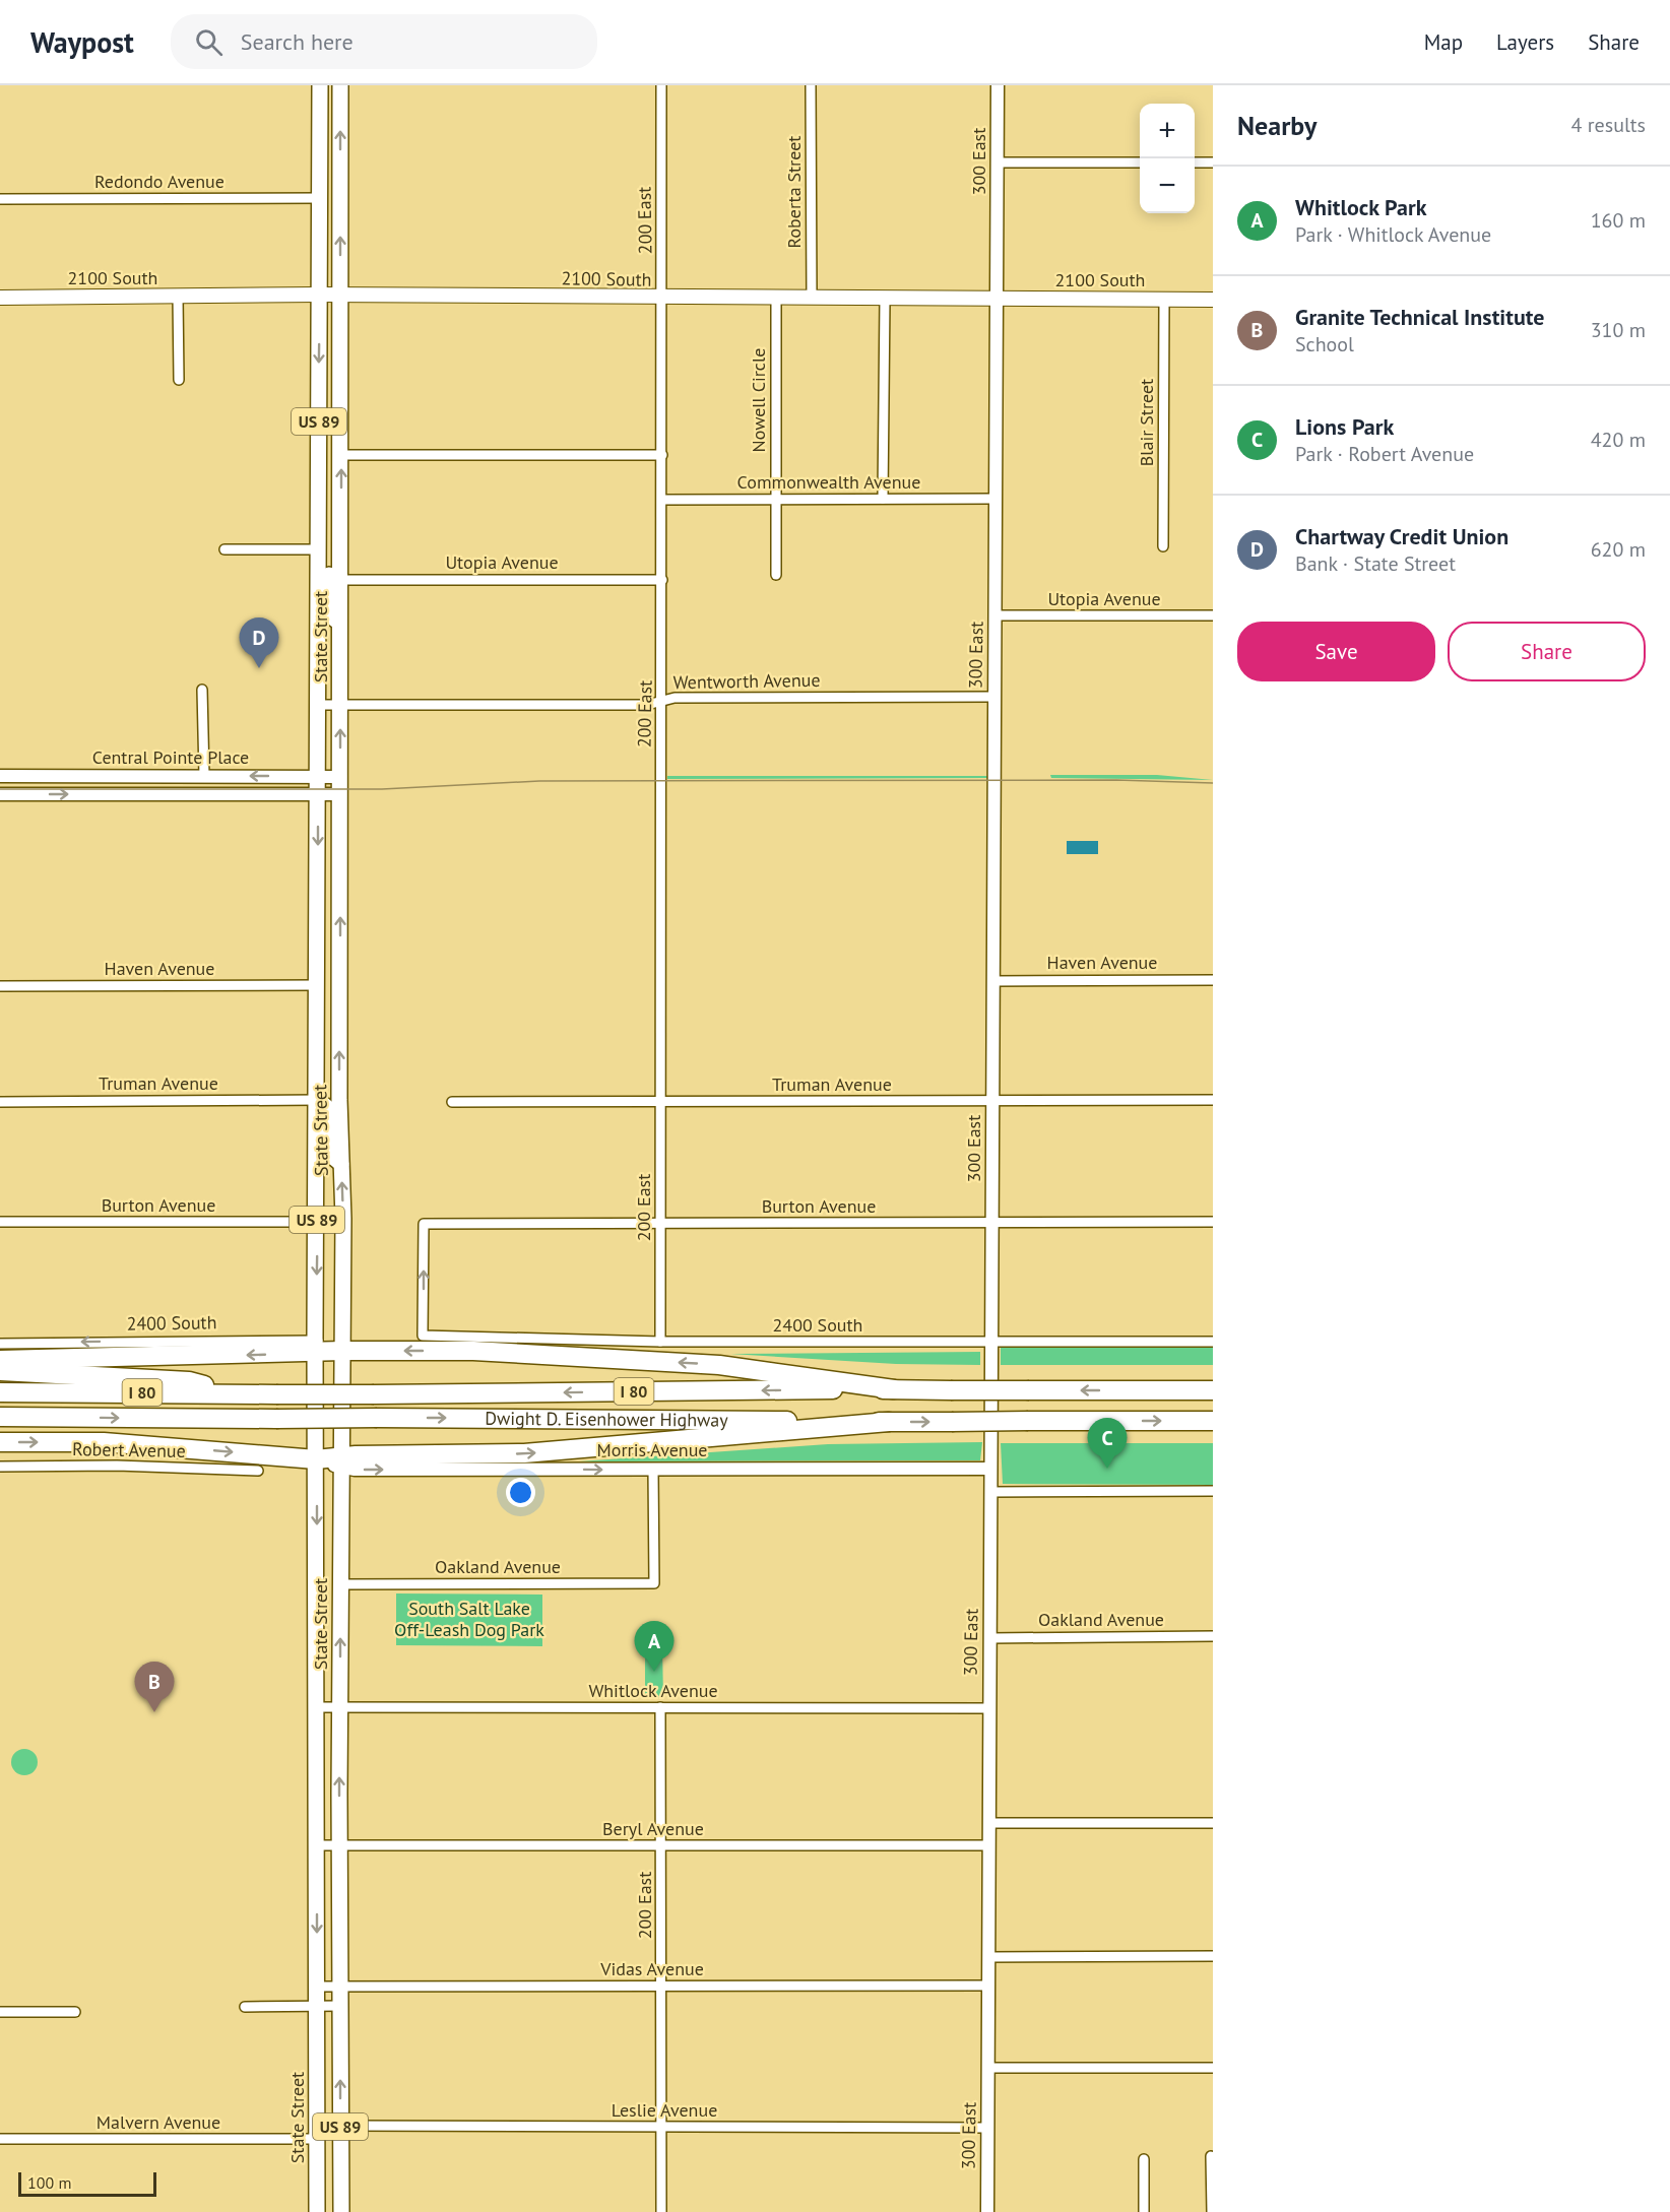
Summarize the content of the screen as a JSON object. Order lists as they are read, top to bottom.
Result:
{
  "streets": {
    "highway": ["I 80", "Dwight D. Eisenhower Highway"],
    "main road": ["2100 South", "US 89", "State Street"],
    "street": [
      "300 East",
      "Redondo Avenue",
      "Roberta Street",
      "200 East",
      "Nowell Circle",
      "Blair Street",
      "Commonwealth Avenue",
      "Utopia Avenue",
      "Wentworth Avenue",
      "Central Pointe Place",
      "Haven Avenue",
      "Truman Avenue",
      "Burton Avenue",
      "2400 South",
      "Robert Avenue",
      "Morris Avenue",
      "Oakland Avenue",
      "Whitlock Avenue",
      "Beryl Avenue",
      "Vidas Avenue",
      "Leslie Avenue",
      "Malvern Avenue"
    ]
  },
  "crossings": [
    ["300 East", "2100 South"],
    ["300 East", "Commonwealth Avenue"],
    ["300 East", "Utopia Avenue"],
    ["300 East", "Wentworth Avenue"],
    ["300 East", "Haven Avenue"],
    ["300 East", "Truman Avenue"],
    ["300 East", "Burton Avenue"],
    ["300 East", "2400 South"],
    ["300 East", "Morris Avenue"],
    ["300 East", "Oakland Avenue"],
    ["300 East", "Whitlock Avenue"],
    ["300 East", "Beryl Avenue"],
    ["300 East", "Vidas Avenue"],
    ["300 East", "Leslie Avenue"],
    ["Redondo Avenue", "State Street"],
    ["Roberta Street", "2100 South"],
    ["200 East", "2100 South"],
    ["200 East", "Commonwealth Avenue"],
    ["200 East", "Utopia Avenue"],
    ["200 East", "Wentworth Avenue"],
    ["200 East", "Truman Avenue"],
    ["200 East", "Burton Avenue"],
    ["200 East", "2400 South"],
    ["200 East", "Whitlock Avenue"],
    ["200 East", "Beryl Avenue"],
    ["200 East", "Vidas Avenue"],
    ["200 East", "Leslie Avenue"],
    ["2100 South", "Nowell Circle"],
    ["2100 South", "Blair Street"],
    ["2100 South", "State Street"],
    ["Nowell Circle", "Commonwealth Avenue"],
    ["Utopia Avenue", "State Street"],
    ["State Street", "Wentworth Avenue"],
    ["State Street", "Central Pointe Place"],
    ["State Street", "Haven Avenue"],
    ["State Street", "Truman Avenue"],
    ["State Street", "Burton Avenue"],
    ["State Street", "2400 South"],
    ["State Street", "Morris Avenue"],
    ["State Street", "Oakland Avenue"],
    ["State Street", "Whitlock Avenue"],
    ["State Street", "Beryl Avenue"],
    ["State Street", "Vidas Avenue"],
    ["State Street", "Leslie Avenue"],
    ["State Street", "Malvern Avenue"],
    ["Burton Avenue", "2400 South"],
    ["Morris Avenue", "Oakland Avenue"]
  ],
  "one_way": ["Morris Avenue"],
  "parks": ["South Salt Lake Off-Leash Dog Park"],
  "scale_bar": "100 m",
  "page": {
    "header": "Waypost",
    "search": "Search here",
    "nav": ["Map", "Layers", "Share"],
    "heading": ["Nearby", "4 results"],
    "map_buttons": ["+", "−"],
    "list": [
      {
        "mark": "A",
        "name": "Whitlock Park",
        "note": "Park · Whitlock Avenue",
        "value": "160 m"
      },
      {
        "mark": "B",
        "name": "Granite Technical Institute",
        "note": "School",
        "value": "310 m"
      },
      {
        "mark": "C",
        "name": "Lions Park",
        "note": "Park · Robert Avenue",
        "value": "420 m"
      },
      {
        "mark": "D",
        "name": "Chartway Credit Union",
        "note": "Bank · State Street",
        "value": "620 m"
      }
    ],
    "buttons": ["Save", "Share"],
    "pins": [
      "D",
      "C",
      "A",
      "B"
    ],
    "scale": "100 m"
  }
}
